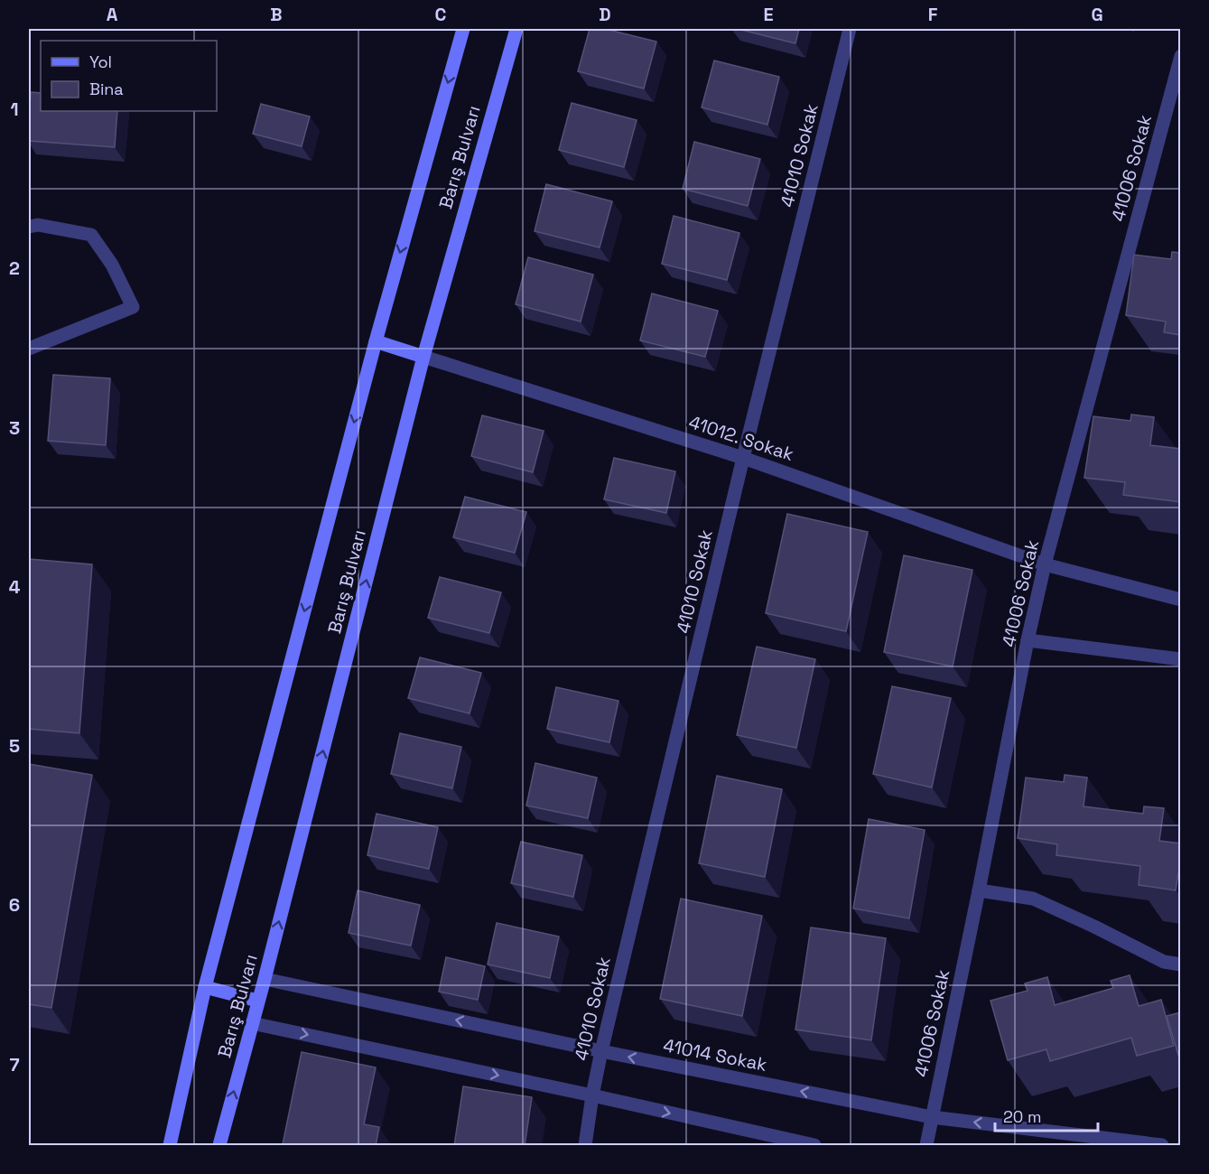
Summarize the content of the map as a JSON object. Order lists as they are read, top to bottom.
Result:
{
  "streets": {
    "main road": ["Barış Bulvarı"],
    "street": [
      "41010 Sokak",
      "41006 Sokak",
      "41012. Sokak",
      "41014 Sokak"
    ]
  },
  "crossings": [
    ["41010 Sokak", "41012. Sokak"],
    ["41010 Sokak", "41014 Sokak"],
    ["Barış Bulvarı", "41012. Sokak"],
    ["Barış Bulvarı", "41014 Sokak"],
    ["41006 Sokak", "41012. Sokak"],
    ["41006 Sokak", "41014 Sokak"]
  ],
  "legend": ["Yol", "Bina"],
  "scale_bar": "20 m",
  "grid": {
    "columns": [
      "A",
      "B",
      "C",
      "D",
      "E",
      "F",
      "G"
    ],
    "rows": [
      "1",
      "2",
      "3",
      "4",
      "5",
      "6",
      "7"
    ]
  }
}
